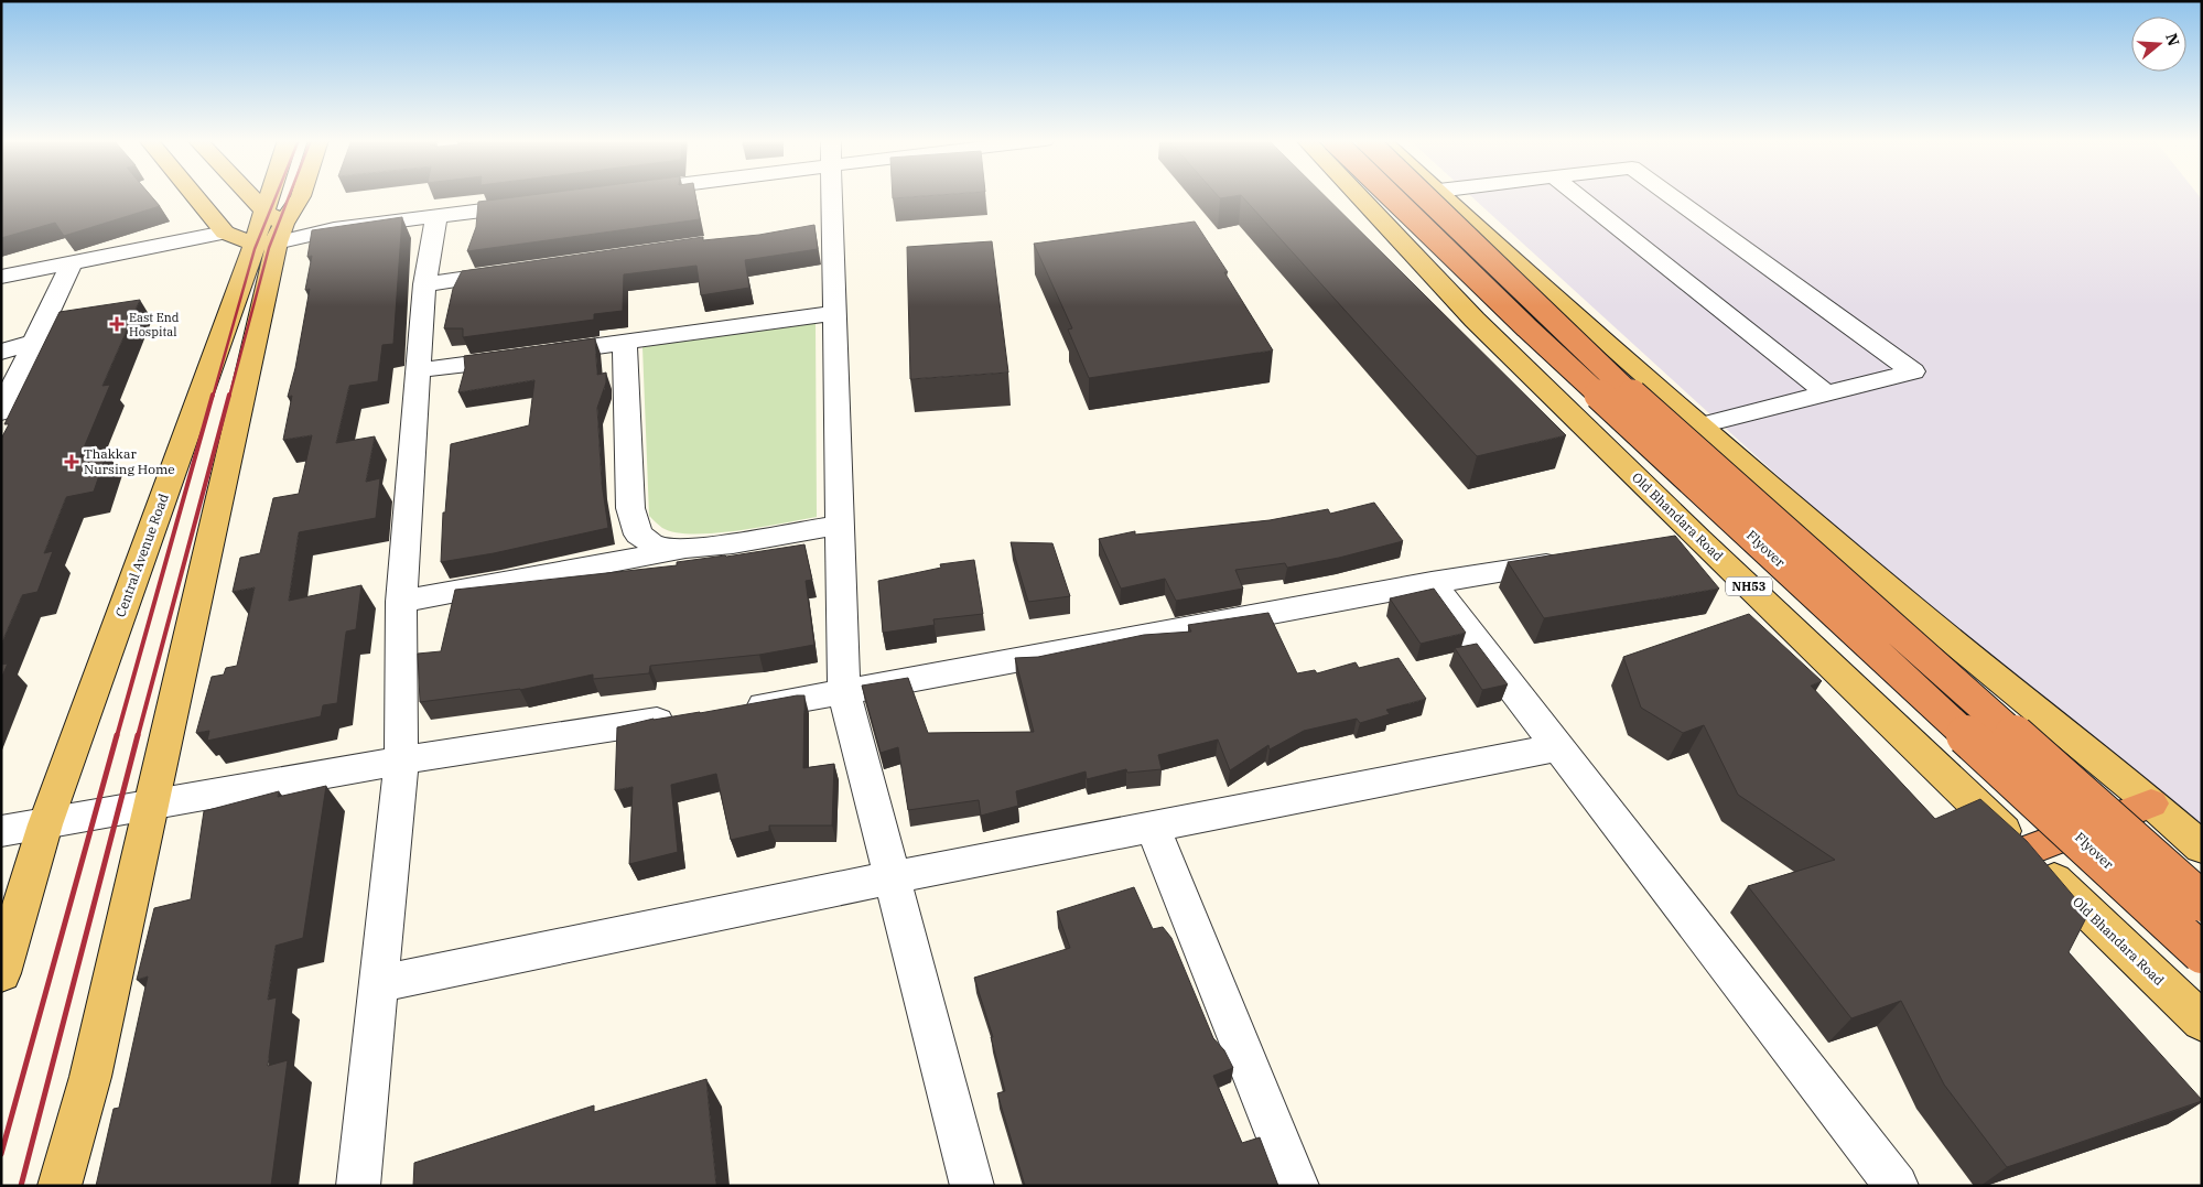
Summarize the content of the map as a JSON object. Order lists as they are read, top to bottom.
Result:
{
  "streets": {
    "highway": ["Flyover"],
    "main road": ["Old Bhandara Road", "Central Avenue Road", "NH53"]
  },
  "places": {
    "health": ["East End Hospital", "Thakkar Nursing Home"]
  },
  "north": "right"
}
